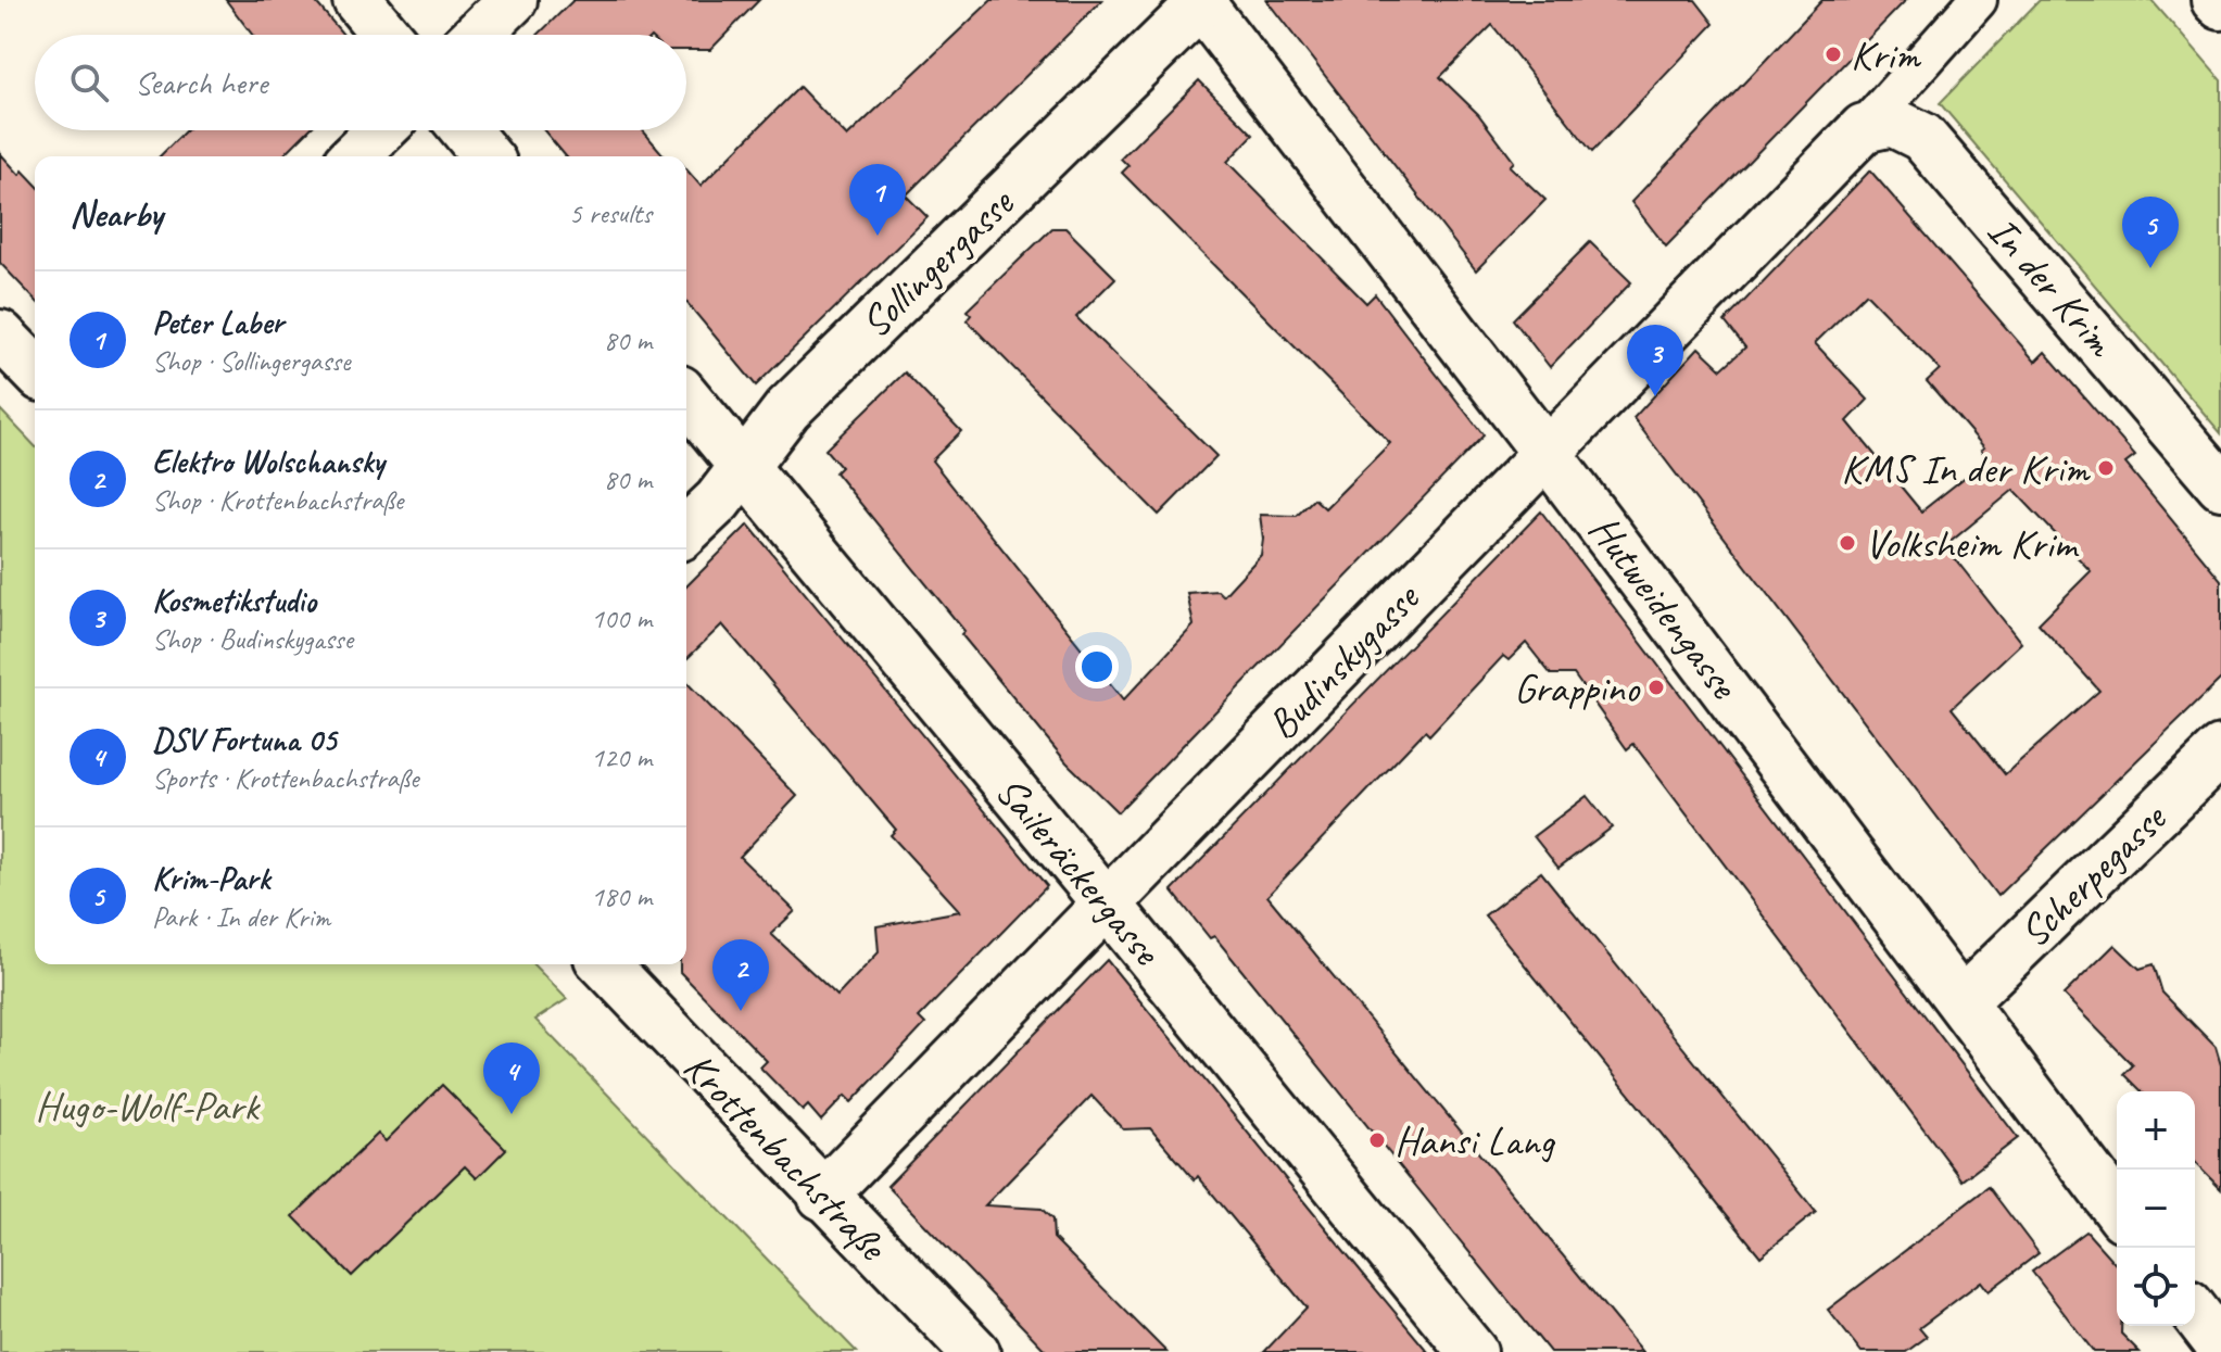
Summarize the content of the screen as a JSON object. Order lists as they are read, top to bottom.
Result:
{
  "streets": {
    "street": [
      "Sollingergasse",
      "In der Krim",
      "Hutweidengasse",
      "Budinskygasse",
      "Saileräckergasse",
      "Scherpegasse",
      "Krottenbachstraße"
    ]
  },
  "crossings": [
    ["Sollingergasse", "Hutweidengasse"],
    ["Sollingergasse", "Saileräckergasse"],
    ["In der Krim", "Budinskygasse"],
    ["Hutweidengasse", "Budinskygasse"],
    ["Hutweidengasse", "Scherpegasse"],
    ["Budinskygasse", "Saileräckergasse"],
    ["Budinskygasse", "Krottenbachstraße"]
  ],
  "parks": ["Hugo-Wolf-Park"],
  "places": [
    "Krim",
    "KMS In der Krim",
    "Volksheim Krim",
    "Grappino",
    "Hansi Lang"
  ],
  "page": {
    "search": "Search here",
    "heading": ["Nearby", "5 results"],
    "pins": [
      "1",
      "5",
      "3",
      "2",
      "4"
    ],
    "list": [
      {
        "mark": "1",
        "name": "Peter Laber",
        "note": "Shop · Sollingergasse",
        "value": "80 m"
      },
      {
        "mark": "2",
        "name": "Elektro Wolschansky",
        "note": "Shop · Krottenbachstraße",
        "value": "80 m"
      },
      {
        "mark": "3",
        "name": "Kosmetikstudio",
        "note": "Shop · Budinskygasse",
        "value": "100 m"
      },
      {
        "mark": "4",
        "name": "DSV Fortuna 05",
        "note": "Sports · Krottenbachstraße",
        "value": "120 m"
      },
      {
        "mark": "5",
        "name": "Krim-Park",
        "note": "Park · In der Krim",
        "value": "180 m"
      }
    ],
    "map_buttons": ["+", "−"]
  }
}
